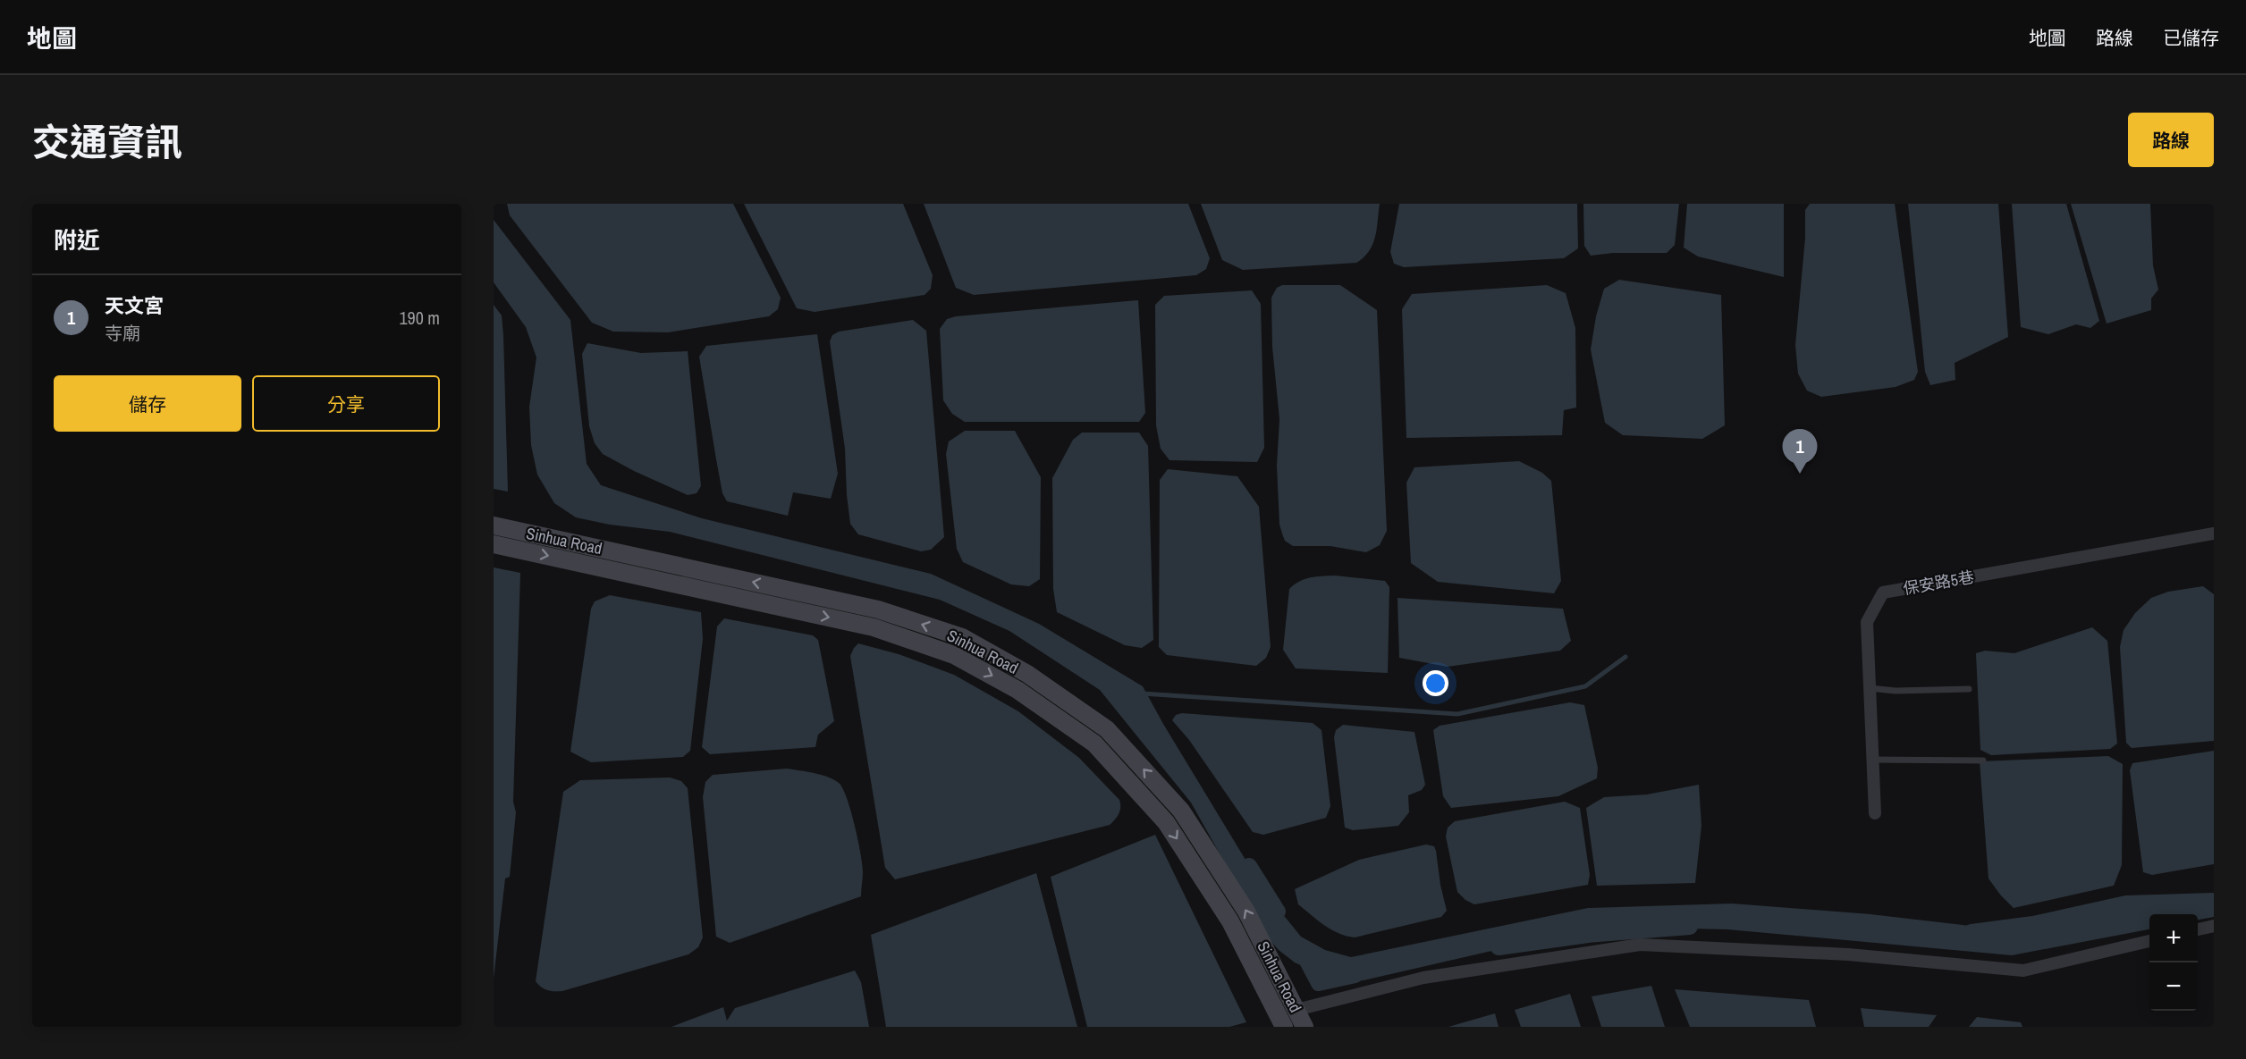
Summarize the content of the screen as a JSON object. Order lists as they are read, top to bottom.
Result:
{
  "streets": {
    "street": ["Sinhua Road", "保安路5巷"]
  },
  "page": {
    "header": "地圖",
    "nav": ["地圖", "路線", "已儲存"],
    "title": "交通資訊",
    "buttons": [
      "路線",
      ["儲存", "分享"]
    ],
    "heading": "附近",
    "list": [
      {
        "mark": "1",
        "name": "天文宮",
        "note": "寺廟",
        "value": "190 m"
      }
    ],
    "pins": "1",
    "map_buttons": ["+", "−"]
  }
}
